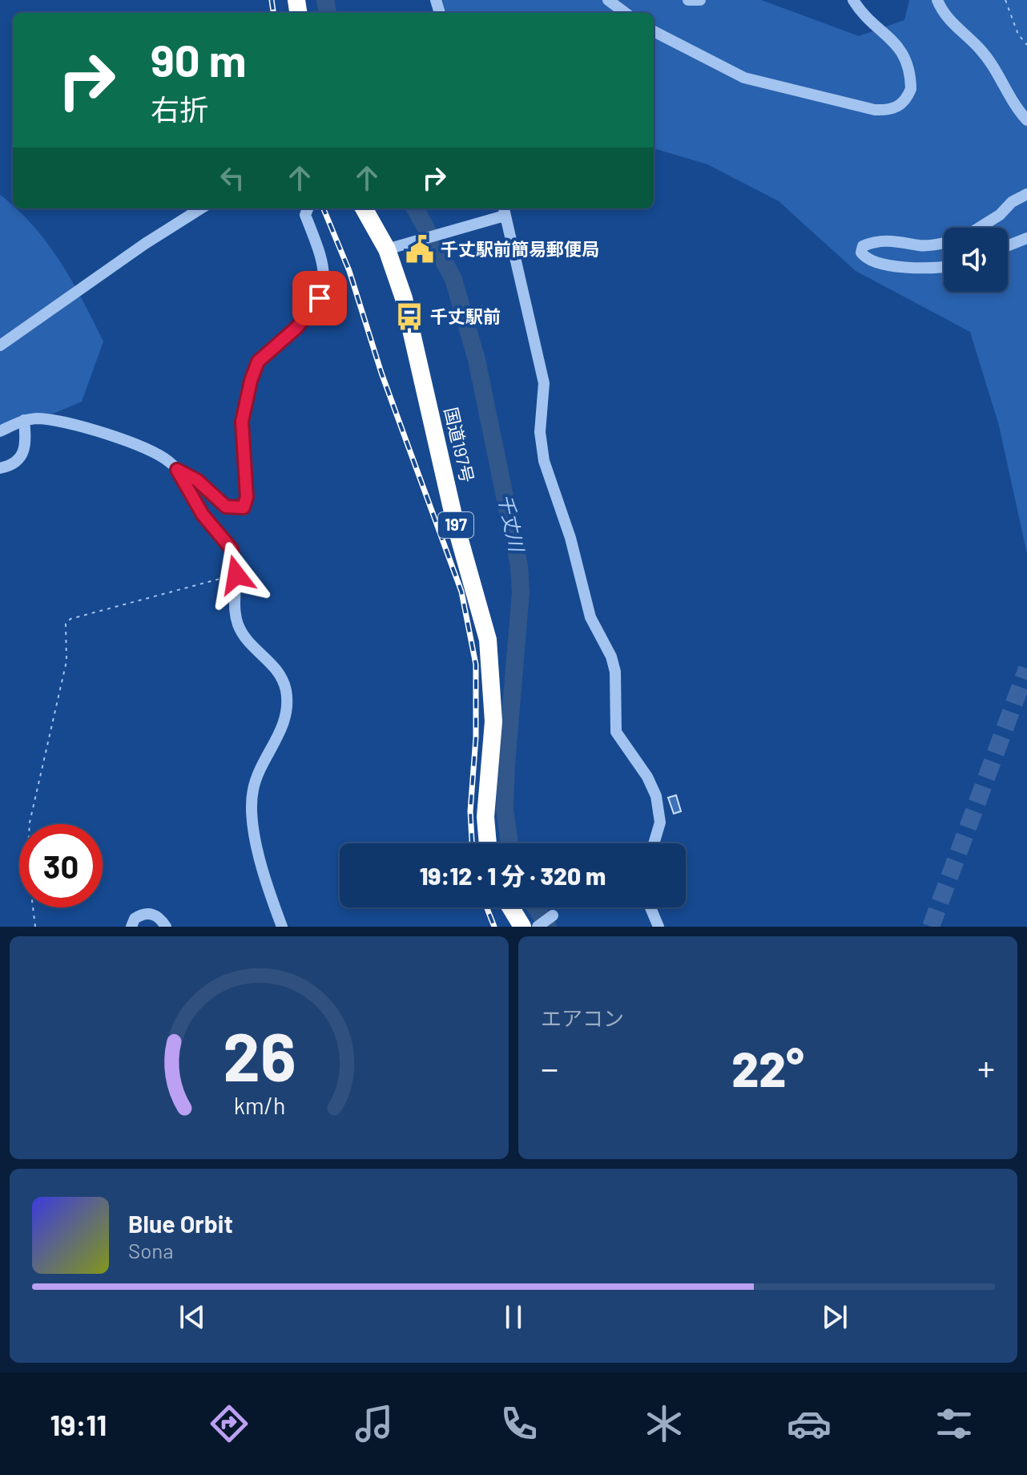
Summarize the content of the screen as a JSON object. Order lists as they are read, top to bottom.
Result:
{
  "streets": {
    "highway": ["国道197号", "197"]
  },
  "water": ["千丈川"],
  "places": {
    "public building": ["千丈駅前簡易郵便局"],
    "bus stop": ["千丈駅前"]
  },
  "page": {
    "turn": ["90 m", "右折"],
    "limit": "30",
    "trip": "19:12 · 1 分 · 320 m",
    "tile": "エアコン",
    "heat": ["−", "22°", "+"],
    "song": ["Blue Orbit", "Sona"],
    "tabs": "19:11",
    "gauge": ["26", "km/h"]
  }
}
